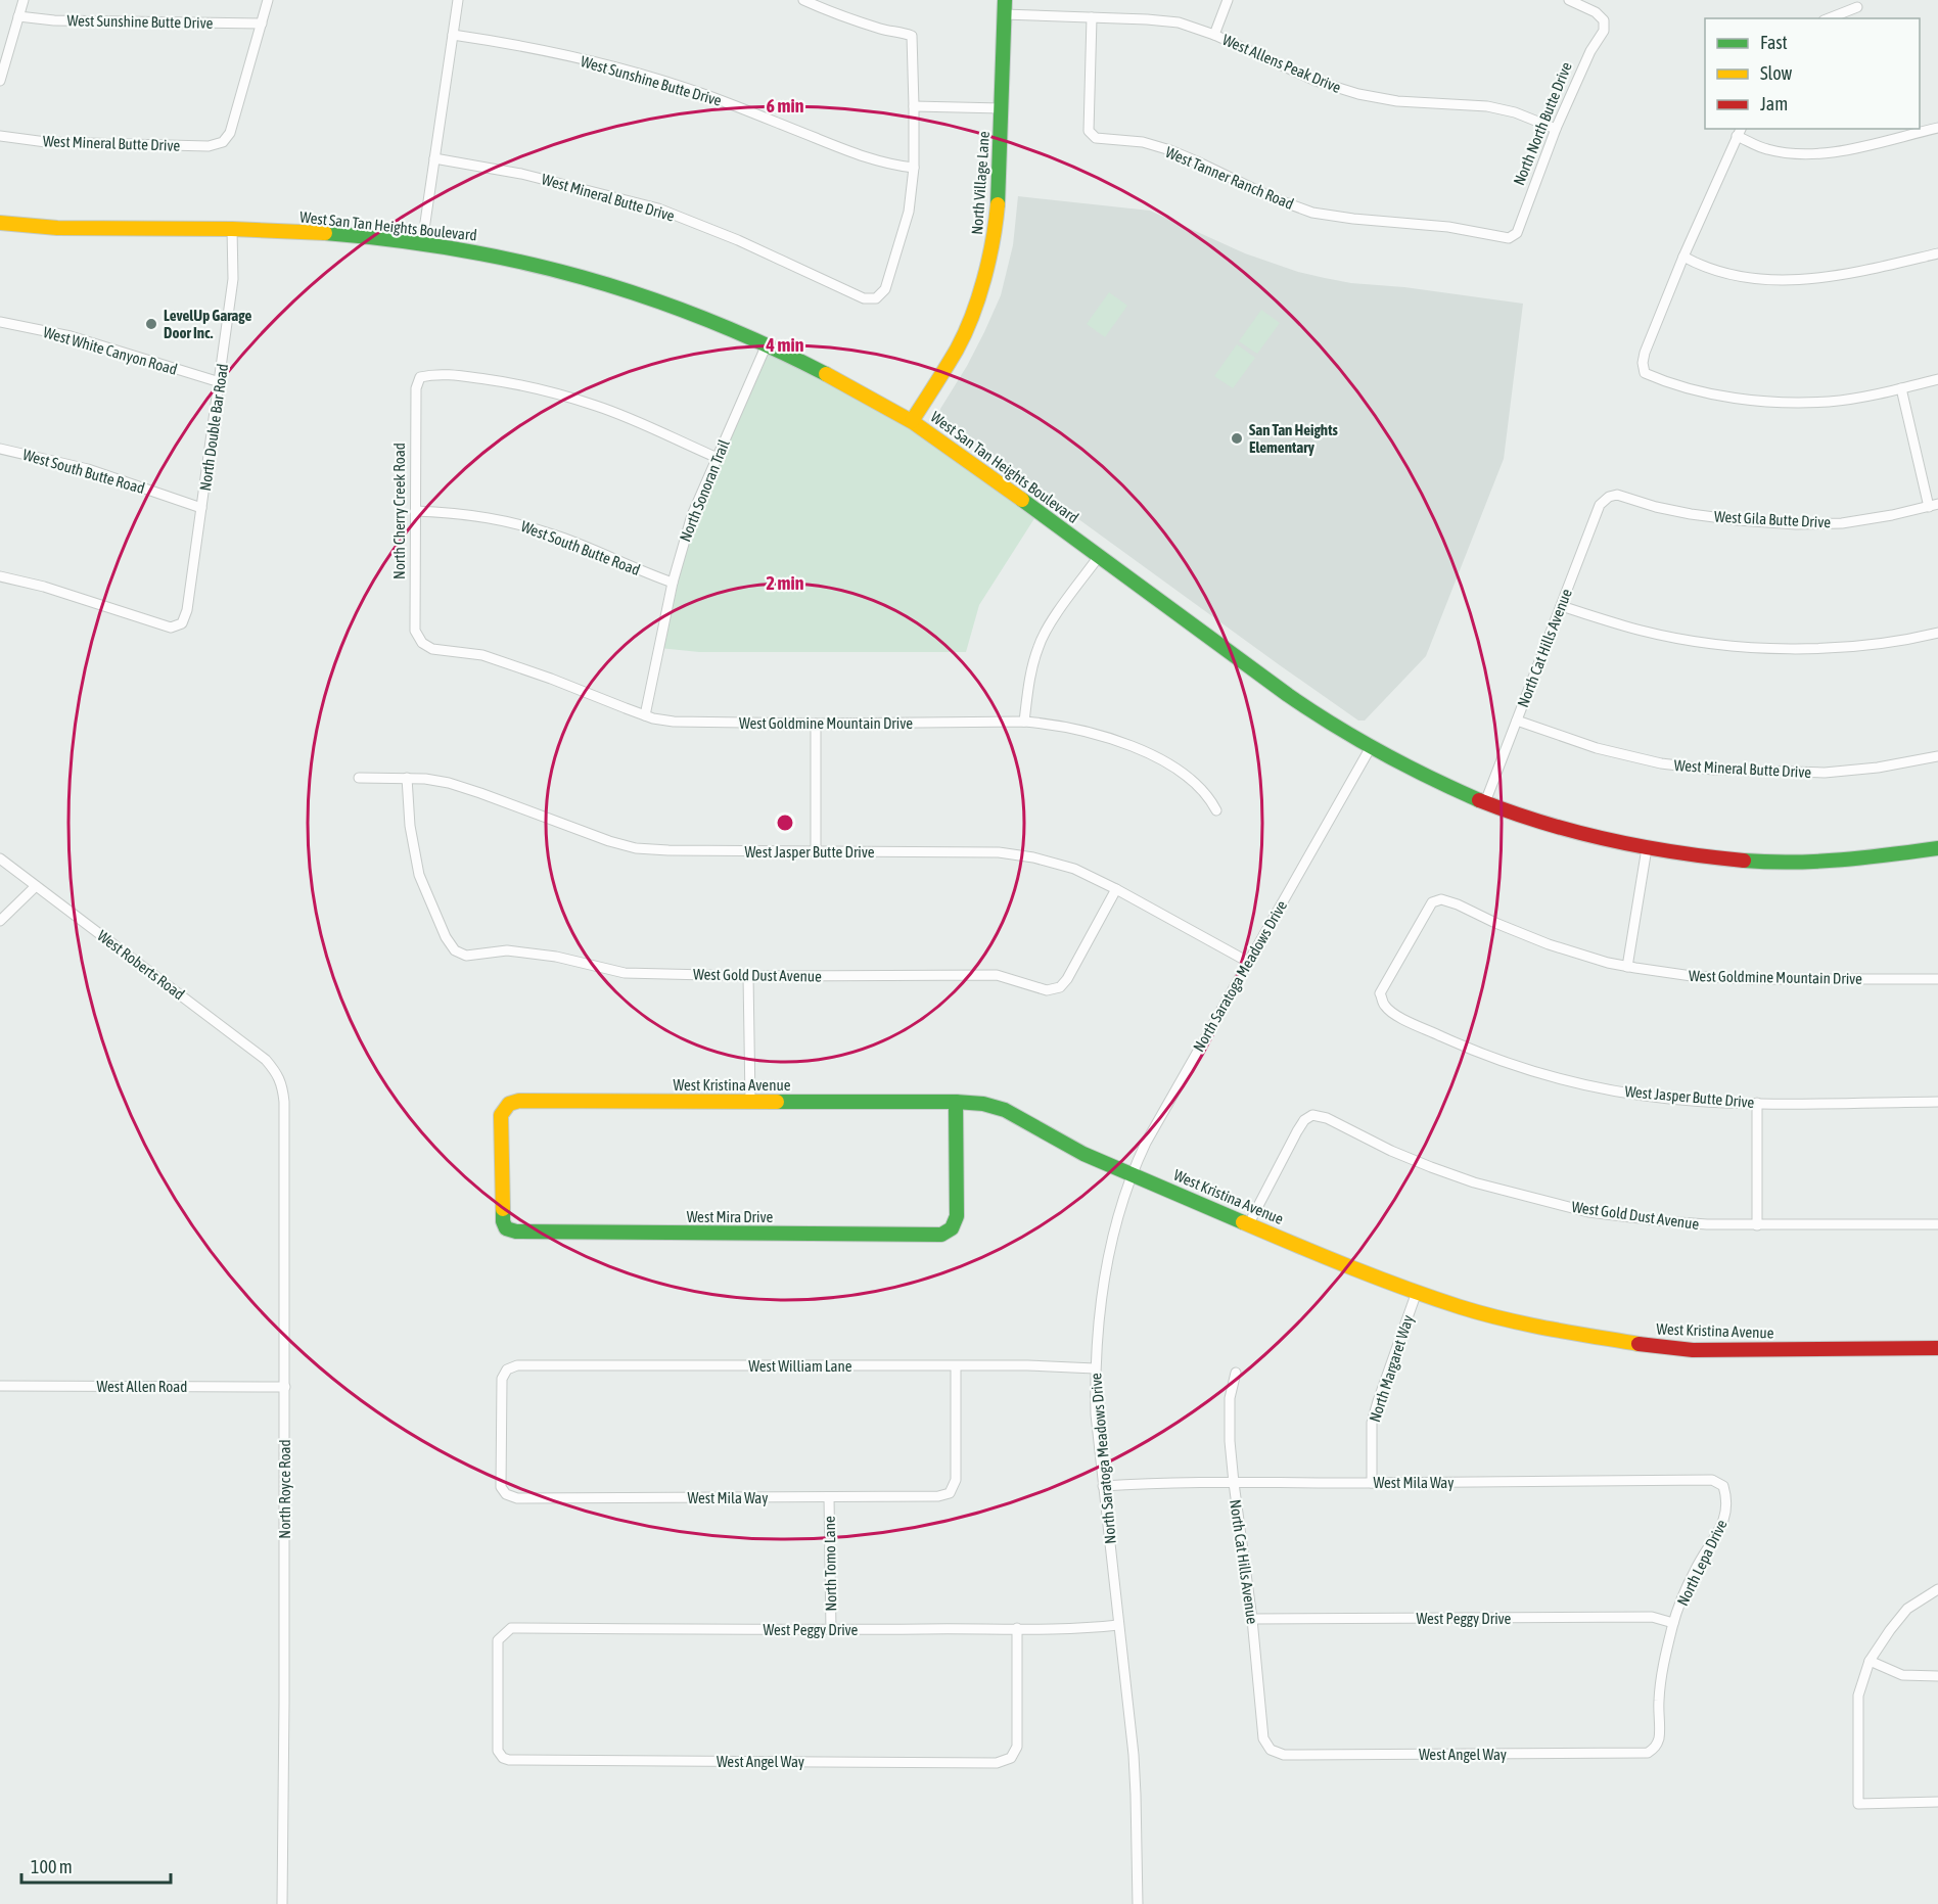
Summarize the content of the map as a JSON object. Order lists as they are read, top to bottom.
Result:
{
  "streets": {
    "street": [
      "West Sunshine Butte Drive",
      "West Allens Peak Drive",
      "North North Butte Drive",
      "West Mineral Butte Drive",
      "West Tanner Ranch Road",
      "North Village Lane",
      "West San Tan Heights Boulevard",
      "West White Canyon Road",
      "North Double Bar Road",
      "West South Butte Road",
      "North Sonoran Trail",
      "North Cherry Creek Road",
      "West Gila Butte Drive",
      "North Cat Hills Avenue",
      "West Goldmine Mountain Drive",
      "West Jasper Butte Drive",
      "West Roberts Road",
      "West Gold Dust Avenue",
      "North Saratoga Meadows Drive",
      "West Kristina Avenue",
      "West Mira Drive",
      "West William Lane",
      "North Margaret Way",
      "West Allen Road",
      "West Mila Way",
      "North Royce Road",
      "North Lepa Drive",
      "North Tomo Lane",
      "West Peggy Drive",
      "West Angel Way"
    ]
  },
  "crossings": [
    ["West Sunshine Butte Drive", "West Mineral Butte Drive"],
    ["West Allens Peak Drive", "North North Butte Drive"],
    ["West Allens Peak Drive", "West Tanner Ranch Road"],
    ["West Allens Peak Drive", "North Village Lane"],
    ["North North Butte Drive", "West Tanner Ranch Road"],
    ["West Mineral Butte Drive", "North Cat Hills Avenue"],
    ["North Village Lane", "West San Tan Heights Boulevard"],
    ["West San Tan Heights Boulevard", "North Double Bar Road"],
    ["West San Tan Heights Boulevard", "North Sonoran Trail"],
    ["West San Tan Heights Boulevard", "North Cat Hills Avenue"],
    ["West San Tan Heights Boulevard", "North Saratoga Meadows Drive"],
    ["West White Canyon Road", "North Double Bar Road"],
    ["North Double Bar Road", "West South Butte Road"],
    ["West South Butte Road", "North Sonoran Trail"],
    ["West South Butte Road", "North Cherry Creek Road"],
    ["North Sonoran Trail", "North Cherry Creek Road"],
    ["North Sonoran Trail", "West Goldmine Mountain Drive"],
    ["North Cherry Creek Road", "West Goldmine Mountain Drive"],
    ["West Gila Butte Drive", "North Cat Hills Avenue"],
    ["North Cat Hills Avenue", "West Mila Way"],
    ["North Cat Hills Avenue", "West Peggy Drive"],
    ["North Cat Hills Avenue", "West Angel Way"],
    ["West Goldmine Mountain Drive", "West Jasper Butte Drive"],
    ["West Jasper Butte Drive", "West Gold Dust Avenue"],
    ["West Jasper Butte Drive", "North Saratoga Meadows Drive"],
    ["West Roberts Road", "North Royce Road"],
    ["West Gold Dust Avenue", "West Kristina Avenue"],
    ["North Saratoga Meadows Drive", "West Kristina Avenue"],
    ["North Saratoga Meadows Drive", "West William Lane"],
    ["North Saratoga Meadows Drive", "West Mila Way"],
    ["North Saratoga Meadows Drive", "West Peggy Drive"],
    ["West Kristina Avenue", "West Mira Drive"],
    ["West Kristina Avenue", "North Margaret Way"],
    ["West William Lane", "West Mila Way"],
    ["North Margaret Way", "West Mila Way"],
    ["West Allen Road", "North Royce Road"],
    ["West Mila Way", "North Lepa Drive"],
    ["West Mila Way", "North Tomo Lane"],
    ["North Lepa Drive", "West Peggy Drive"],
    ["North Lepa Drive", "West Angel Way"],
    ["North Tomo Lane", "West Peggy Drive"],
    ["West Peggy Drive", "West Angel Way"]
  ],
  "places": ["LevelUp Garage Door Inc.", "San Tan Heights Elementary"],
  "legend": ["Fast", "Slow", "Jam"],
  "scale_bar": "100 m",
  "rings": ["6 min", "4 min", "2 min"]
}
